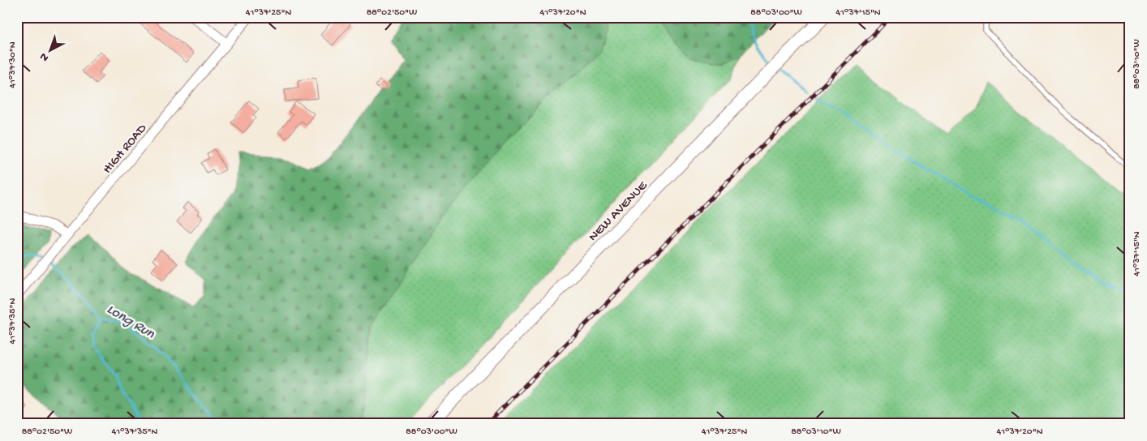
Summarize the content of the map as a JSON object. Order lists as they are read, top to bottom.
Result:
{
  "streets": {
    "main road": ["NEW AVENUE"],
    "street": ["HIGH ROAD"]
  },
  "water": ["Long Run"],
  "north": "bottom left",
  "coordinates": [
    "41°37'25\"N",
    "88°02'50\"W",
    "41°37'20\"N",
    "88°03'00\"W",
    "41°37'15\"N",
    "88°03'10\"W",
    "41°37'30\"N",
    "41°37'35\"N"
  ]
}
